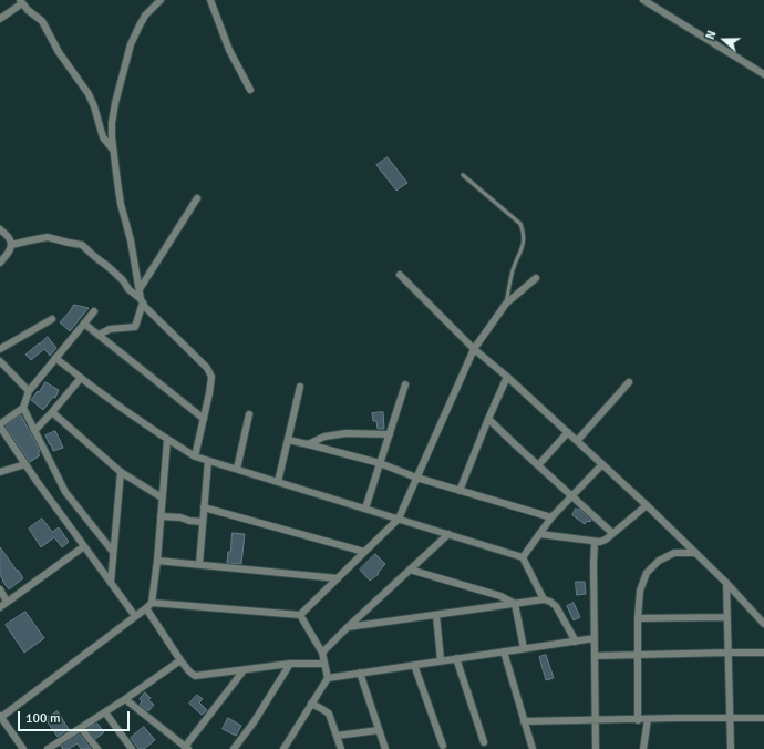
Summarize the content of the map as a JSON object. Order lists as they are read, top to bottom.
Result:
{
  "scale_bar": "100 m",
  "north": "left"
}
